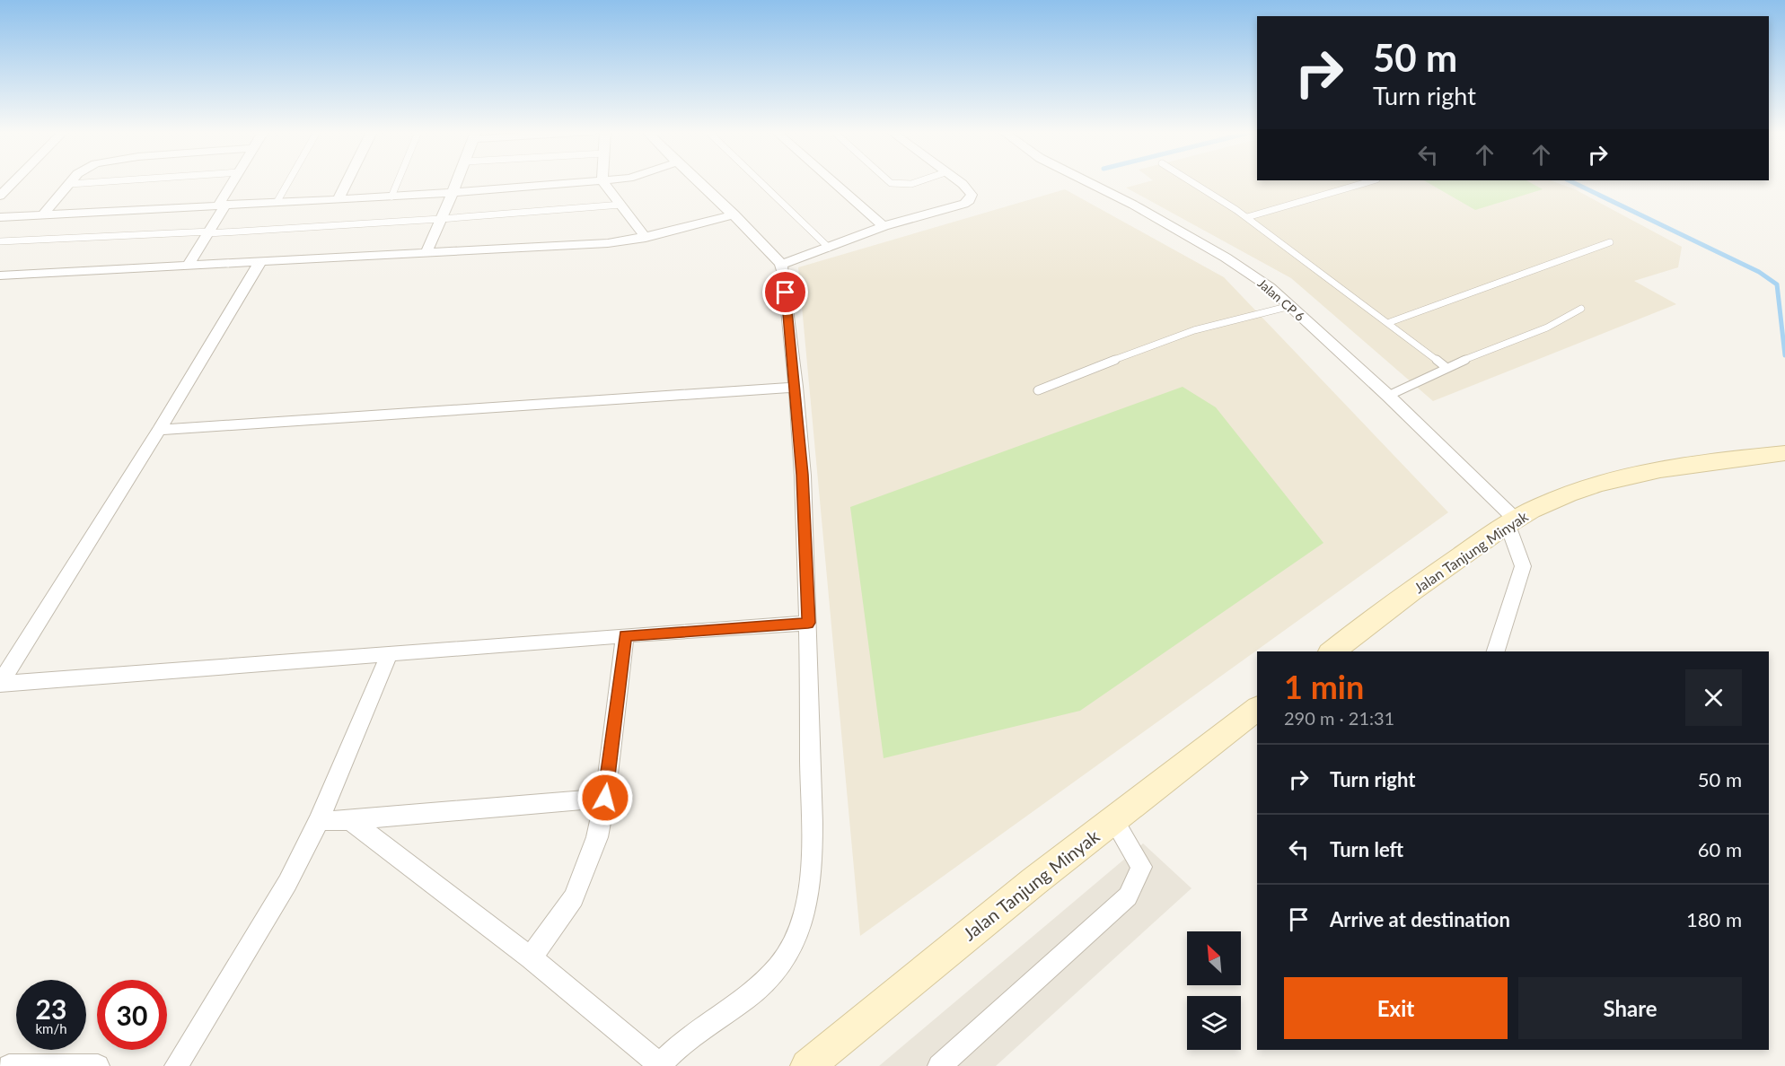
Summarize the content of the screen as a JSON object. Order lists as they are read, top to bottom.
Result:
{
  "streets": {
    "main road": ["Jalan Tanjung Minyak"],
    "street": ["Jalan CP 6"]
  },
  "crossings": [
    ["Jalan CP 6", "Jalan Tanjung Minyak"]
  ],
  "north": "top left",
  "page": {
    "turn": ["50 m", "Turn right"],
    "heading": ["1 min", "290 m · 21:31"],
    "list": [
      {
        "name": "Turn right",
        "value": "50 m"
      },
      {
        "name": "Turn left",
        "value": "60 m"
      },
      {
        "name": "Arrive at destination",
        "value": "180 m"
      }
    ],
    "buttons": ["Exit", "Share"],
    "speed": "23 km/h",
    "limit": "30"
  }
}
